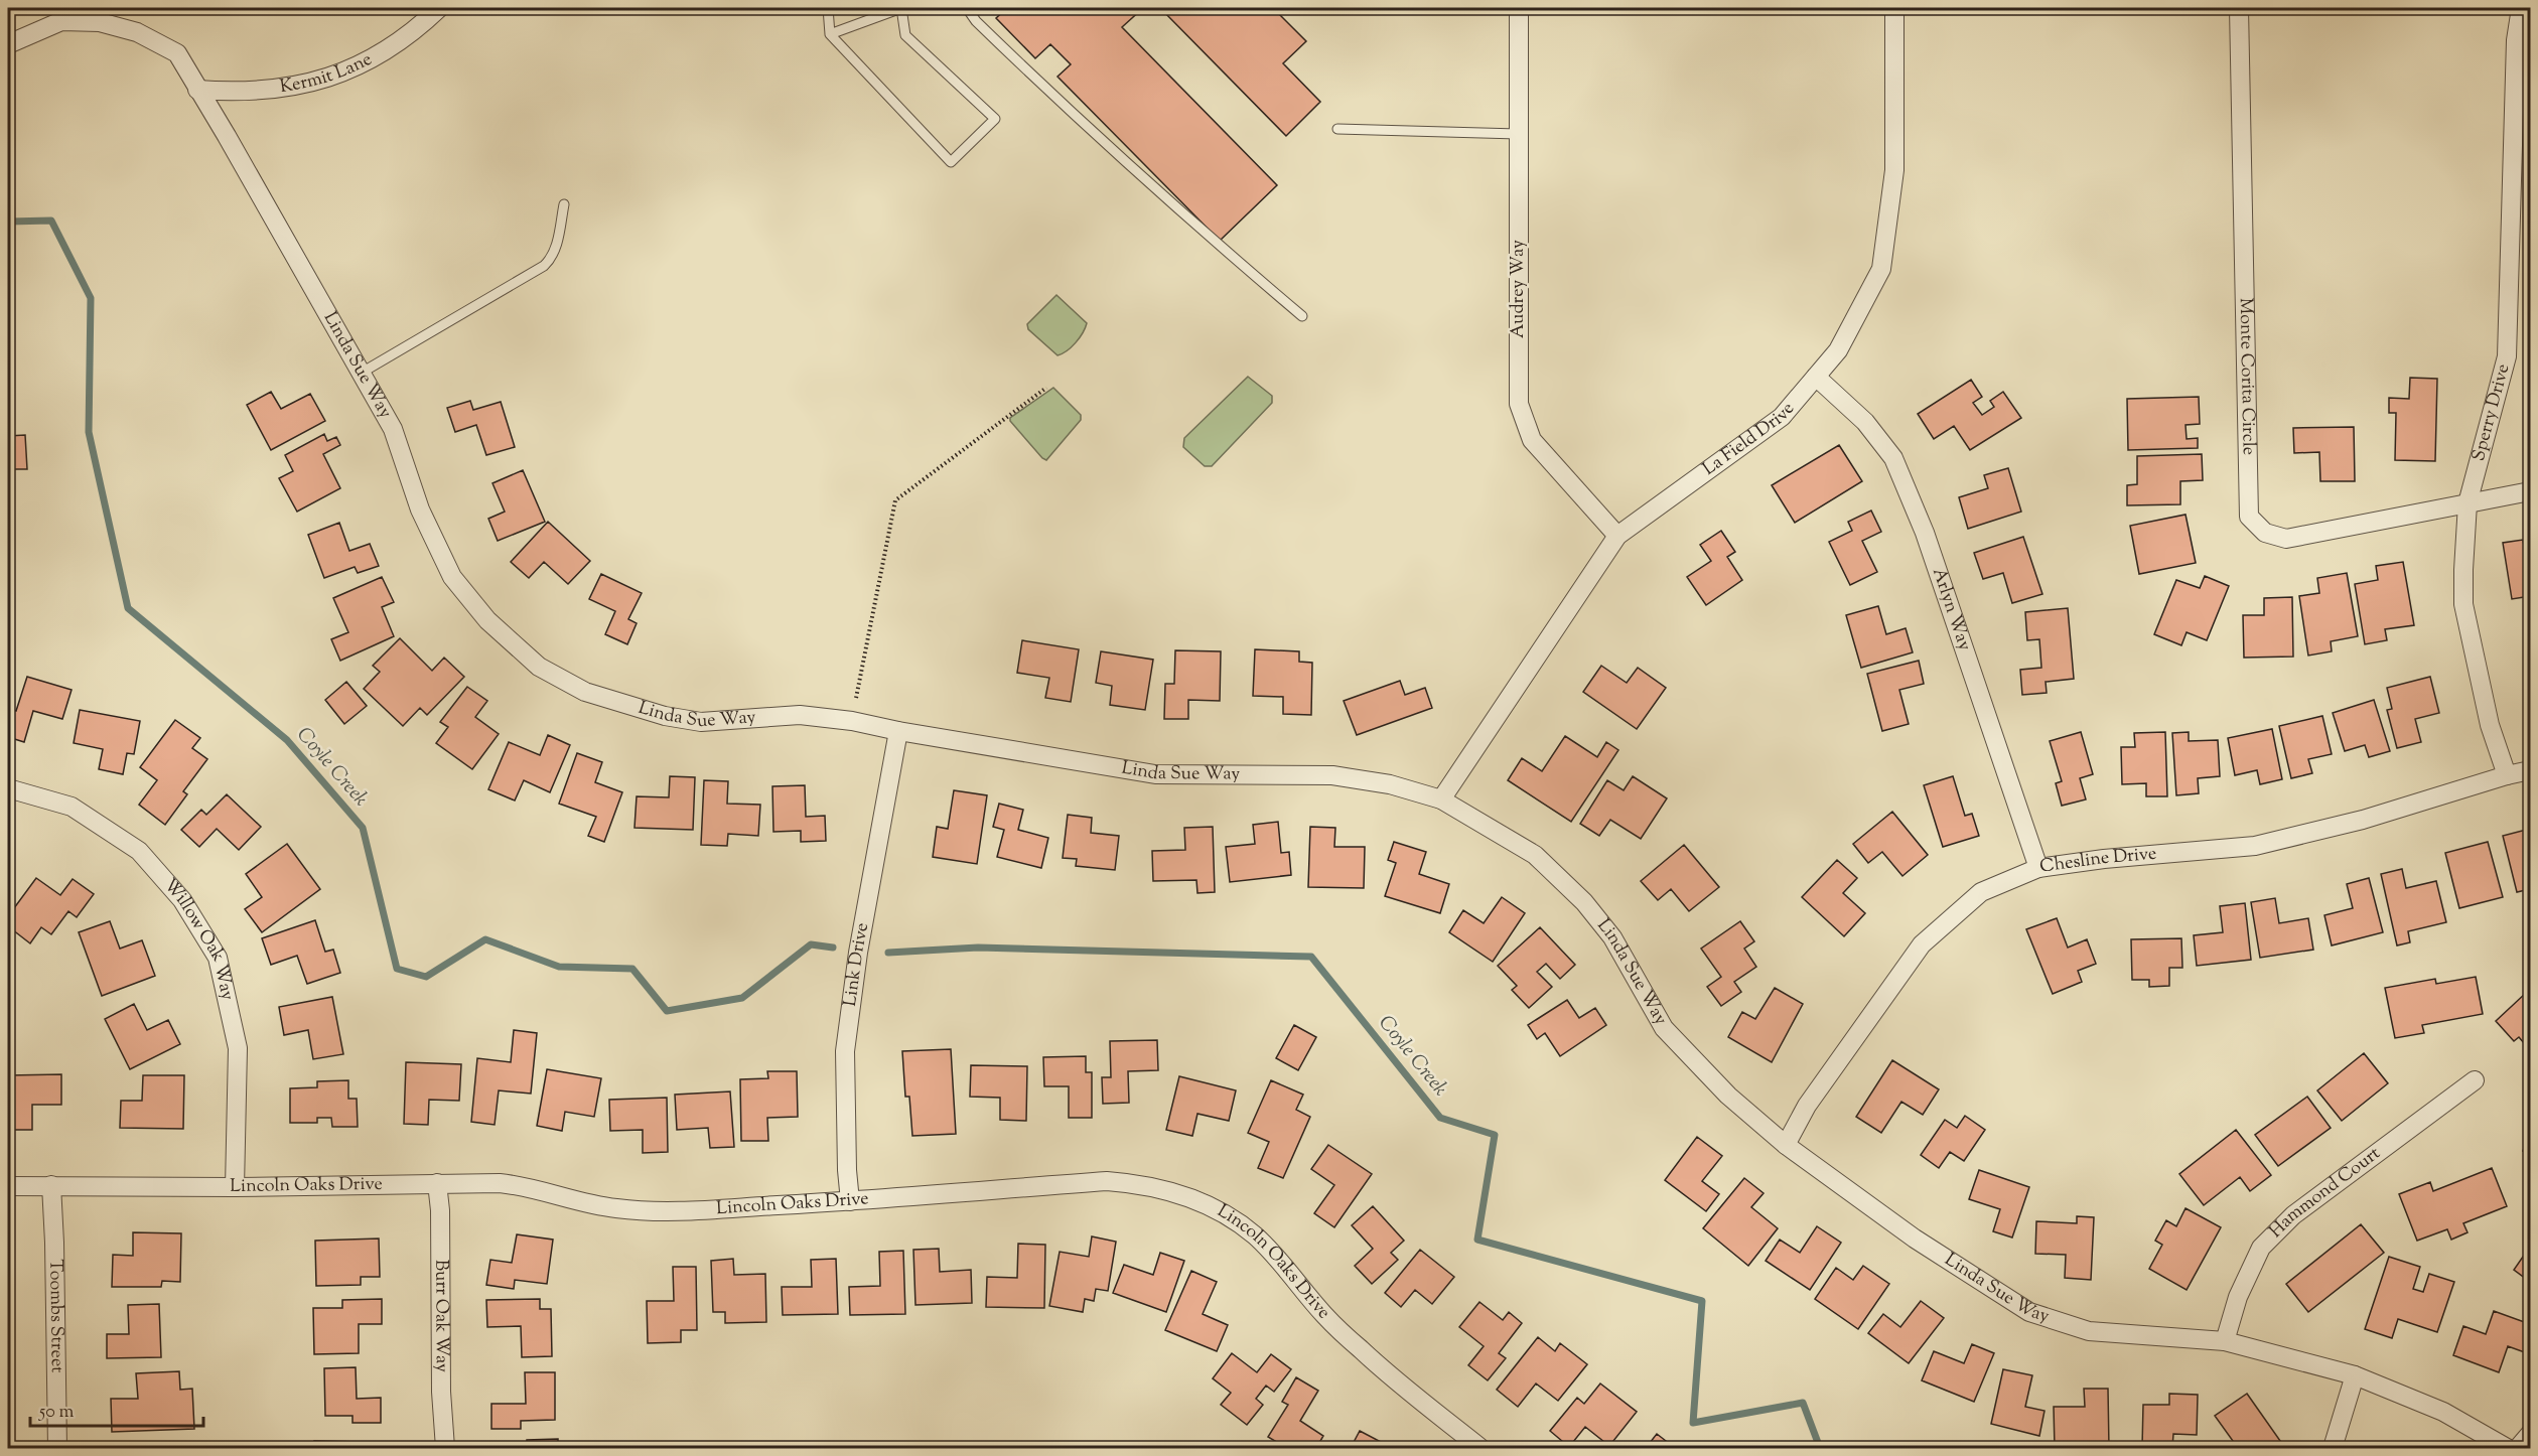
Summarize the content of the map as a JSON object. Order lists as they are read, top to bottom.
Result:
{
  "streets": {
    "street": [
      "Kermit Lane",
      "Audrey Way",
      "Linda Sue Way",
      "Monte Corita Circle",
      "Sperry Drive",
      "La Field Drive",
      "Arlyn Way",
      "Chesline Drive",
      "Willow Oak Way",
      "Link Drive",
      "Lincoln Oaks Drive",
      "Hammond Court",
      "Burr Oak Way",
      "Toombs Street"
    ]
  },
  "crossings": [
    ["Kermit Lane", "Linda Sue Way"],
    ["Audrey Way", "La Field Drive"],
    ["Linda Sue Way", "La Field Drive"],
    ["Linda Sue Way", "Chesline Drive"],
    ["Linda Sue Way", "Link Drive"],
    ["Linda Sue Way", "Hammond Court"],
    ["Monte Corita Circle", "Sperry Drive"],
    ["Sperry Drive", "Chesline Drive"],
    ["La Field Drive", "Arlyn Way"],
    ["Arlyn Way", "Chesline Drive"],
    ["Willow Oak Way", "Lincoln Oaks Drive"],
    ["Link Drive", "Lincoln Oaks Drive"],
    ["Lincoln Oaks Drive", "Burr Oak Way"],
    ["Lincoln Oaks Drive", "Toombs Street"]
  ],
  "water": ["Coyle Creek"],
  "scale_bar": "50 m"
}
